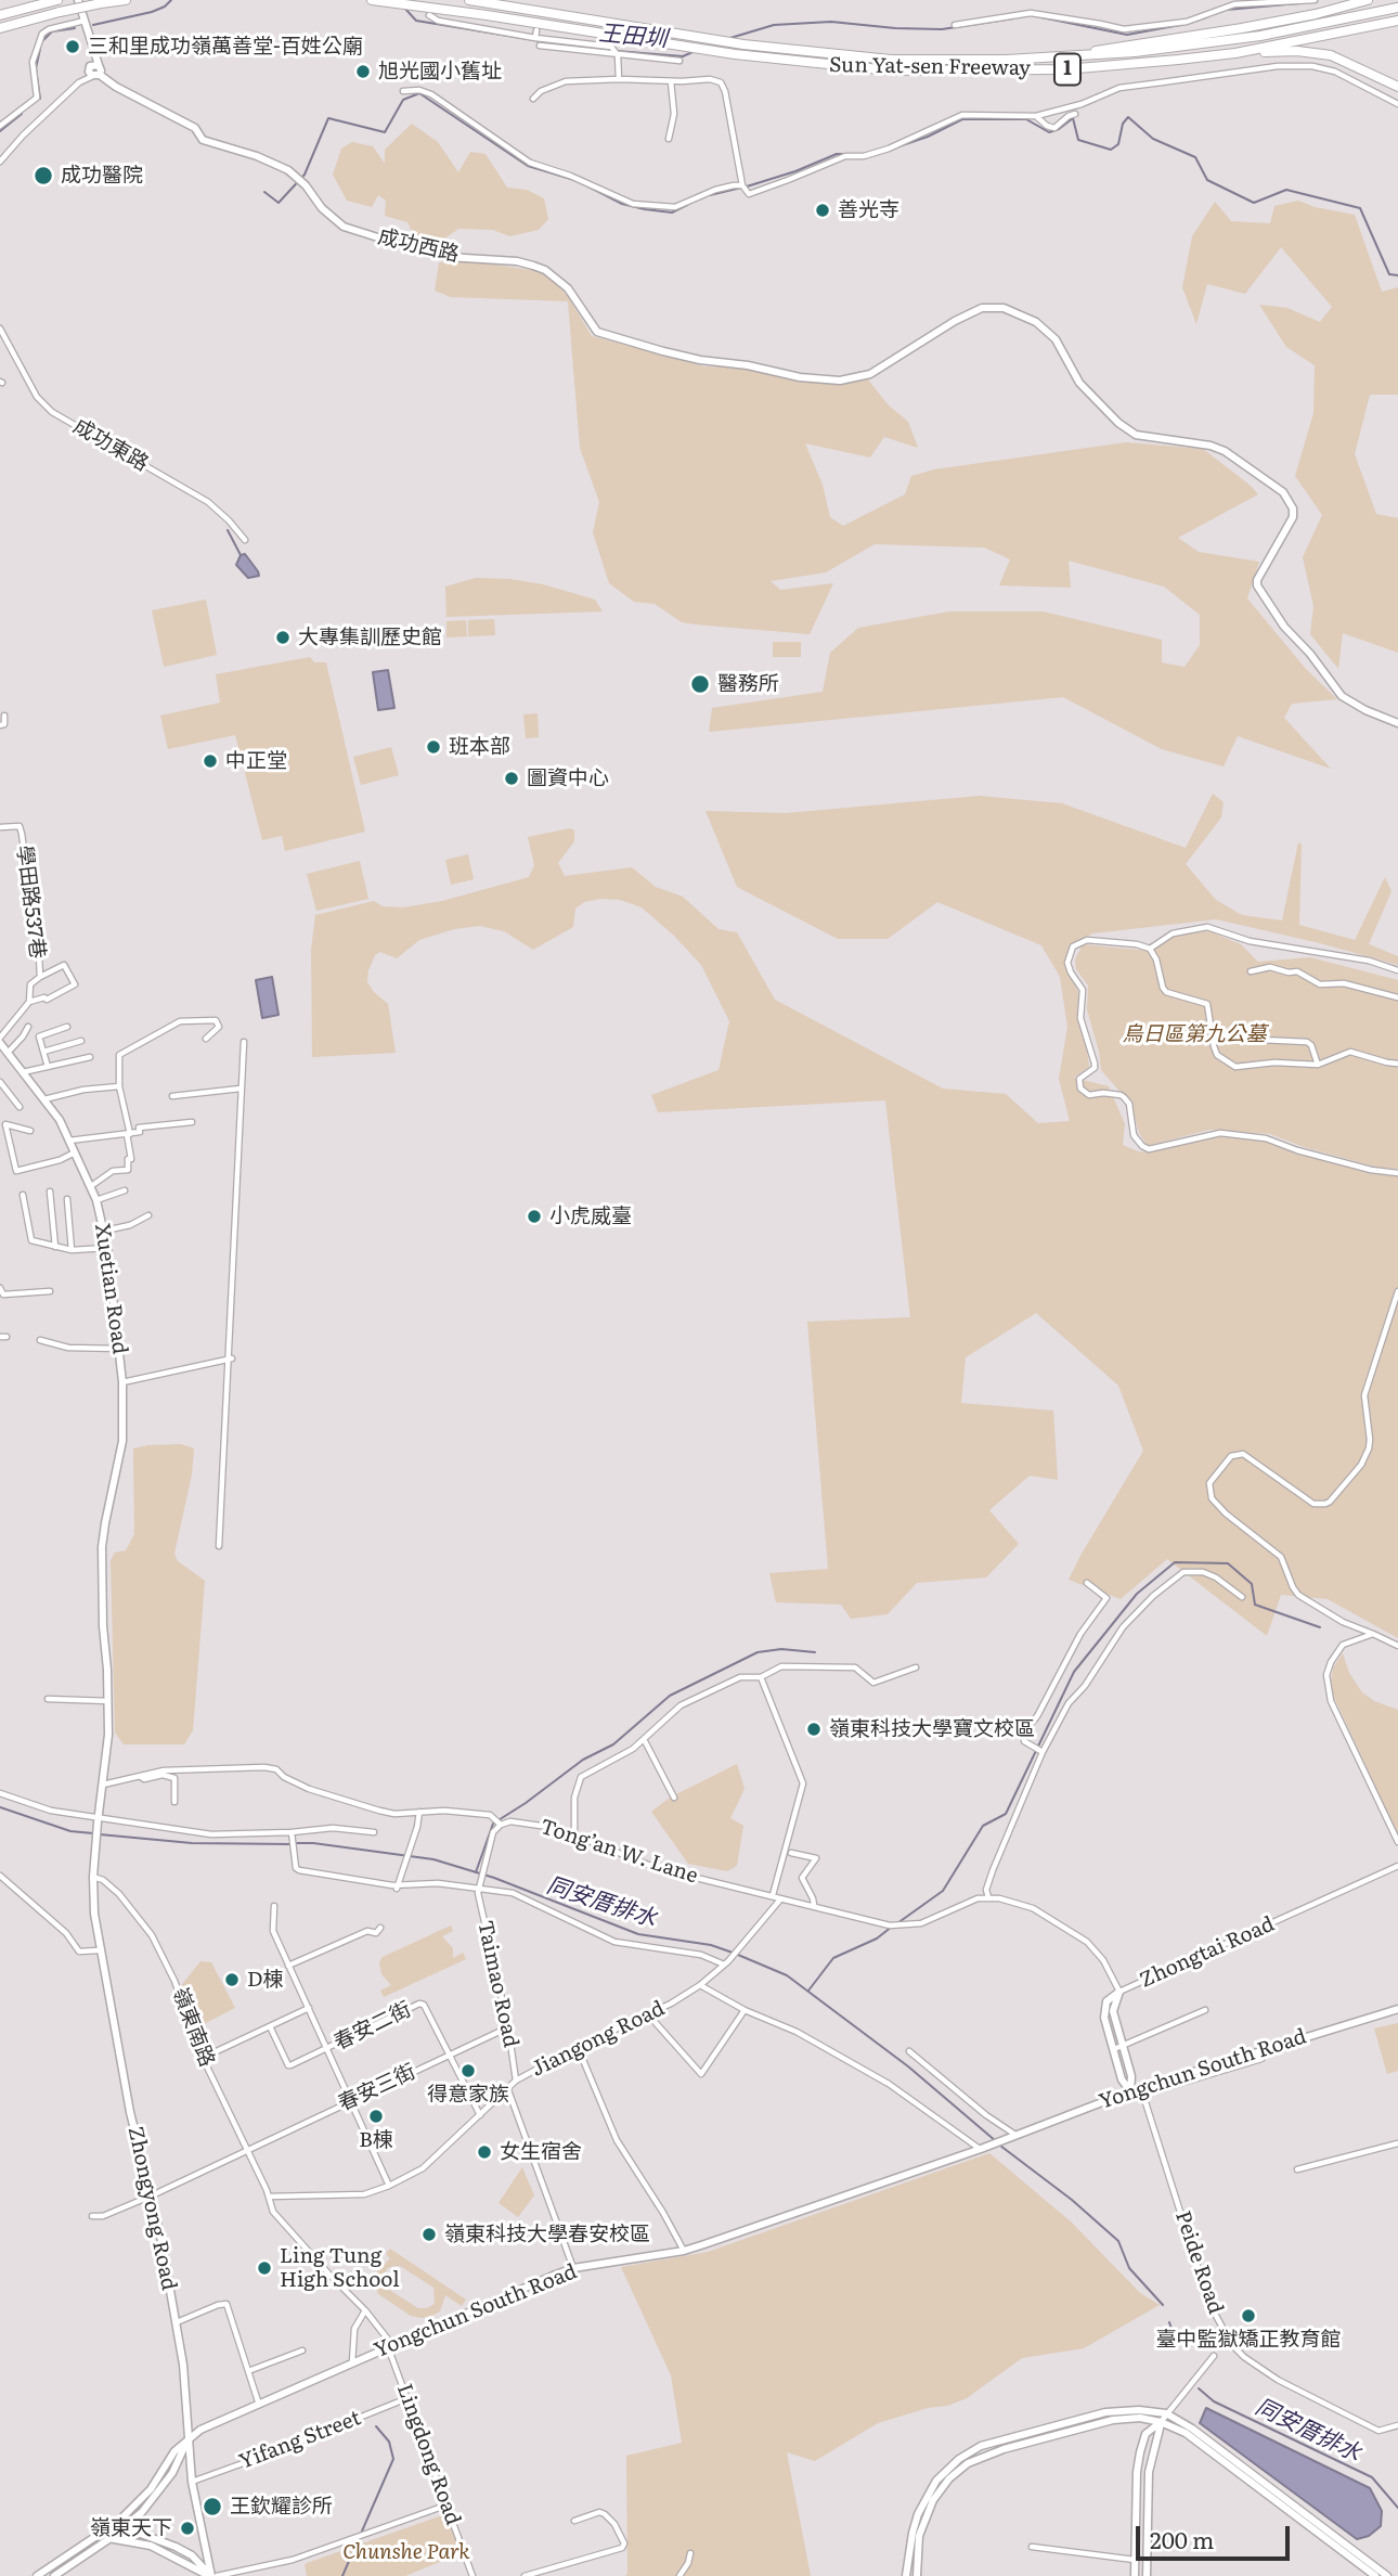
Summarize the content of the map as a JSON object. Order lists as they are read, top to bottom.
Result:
{
  "streets": {
    "highway": ["Sun Yat-sen Freeway", "1"],
    "street": [
      "成功東路",
      "學田路537巷",
      "Xuetian Road",
      "Tong’an W. Lane",
      "Zhongtai Road",
      "Taimao Road",
      "春安二街",
      "嶺東南路",
      "Jiangong Road",
      "Yongchun South Road",
      "春安三街",
      "Zhongyong Road",
      "Peide Road",
      "Yifang Street",
      "Lingdong Road"
    ]
  },
  "crossings": [
    ["Tong’an W. Lane", "Jiangong Road"],
    ["Zhongtai Road", "Peide Road"],
    ["Taimao Road", "Jiangong Road"],
    ["Taimao Road", "春安三街"],
    ["春安二街", "Jiangong Road"],
    ["春安二街", "春安三街"],
    ["嶺東南路", "Jiangong Road"],
    ["嶺東南路", "春安三街"],
    ["嶺東南路", "Zhongyong Road"],
    ["嶺東南路", "Lingdong Road"],
    ["Jiangong Road", "Lingdong Road"],
    ["Yongchun South Road", "Zhongyong Road"],
    ["Yongchun South Road", "Peide Road"],
    ["Yongchun South Road", "Lingdong Road"],
    ["Zhongyong Road", "Yifang Street"],
    ["Yifang Street", "Lingdong Road"]
  ],
  "water": ["王田圳", "同安厝排水"],
  "parks": ["烏日區第九公墓", "Chunshe Park"],
  "places": [
    "三和里成功嶺萬善堂-百姓公廟",
    "旭光國小舊址",
    "成功醫院",
    "善光寺",
    "大專集訓歷史館",
    "醫務所",
    "班本部",
    "中正堂",
    "圖資中心",
    "小虎威臺",
    "嶺東科技大學寶文校區",
    "D棟",
    "得意家族",
    "B棟",
    "女生宿舍",
    "嶺東科技大學春安校區",
    "Ling Tung High School",
    "臺中監獄矯正教育館",
    "王欽耀診所",
    "嶺東天下"
  ],
  "scale_bar": "200 m"
}
